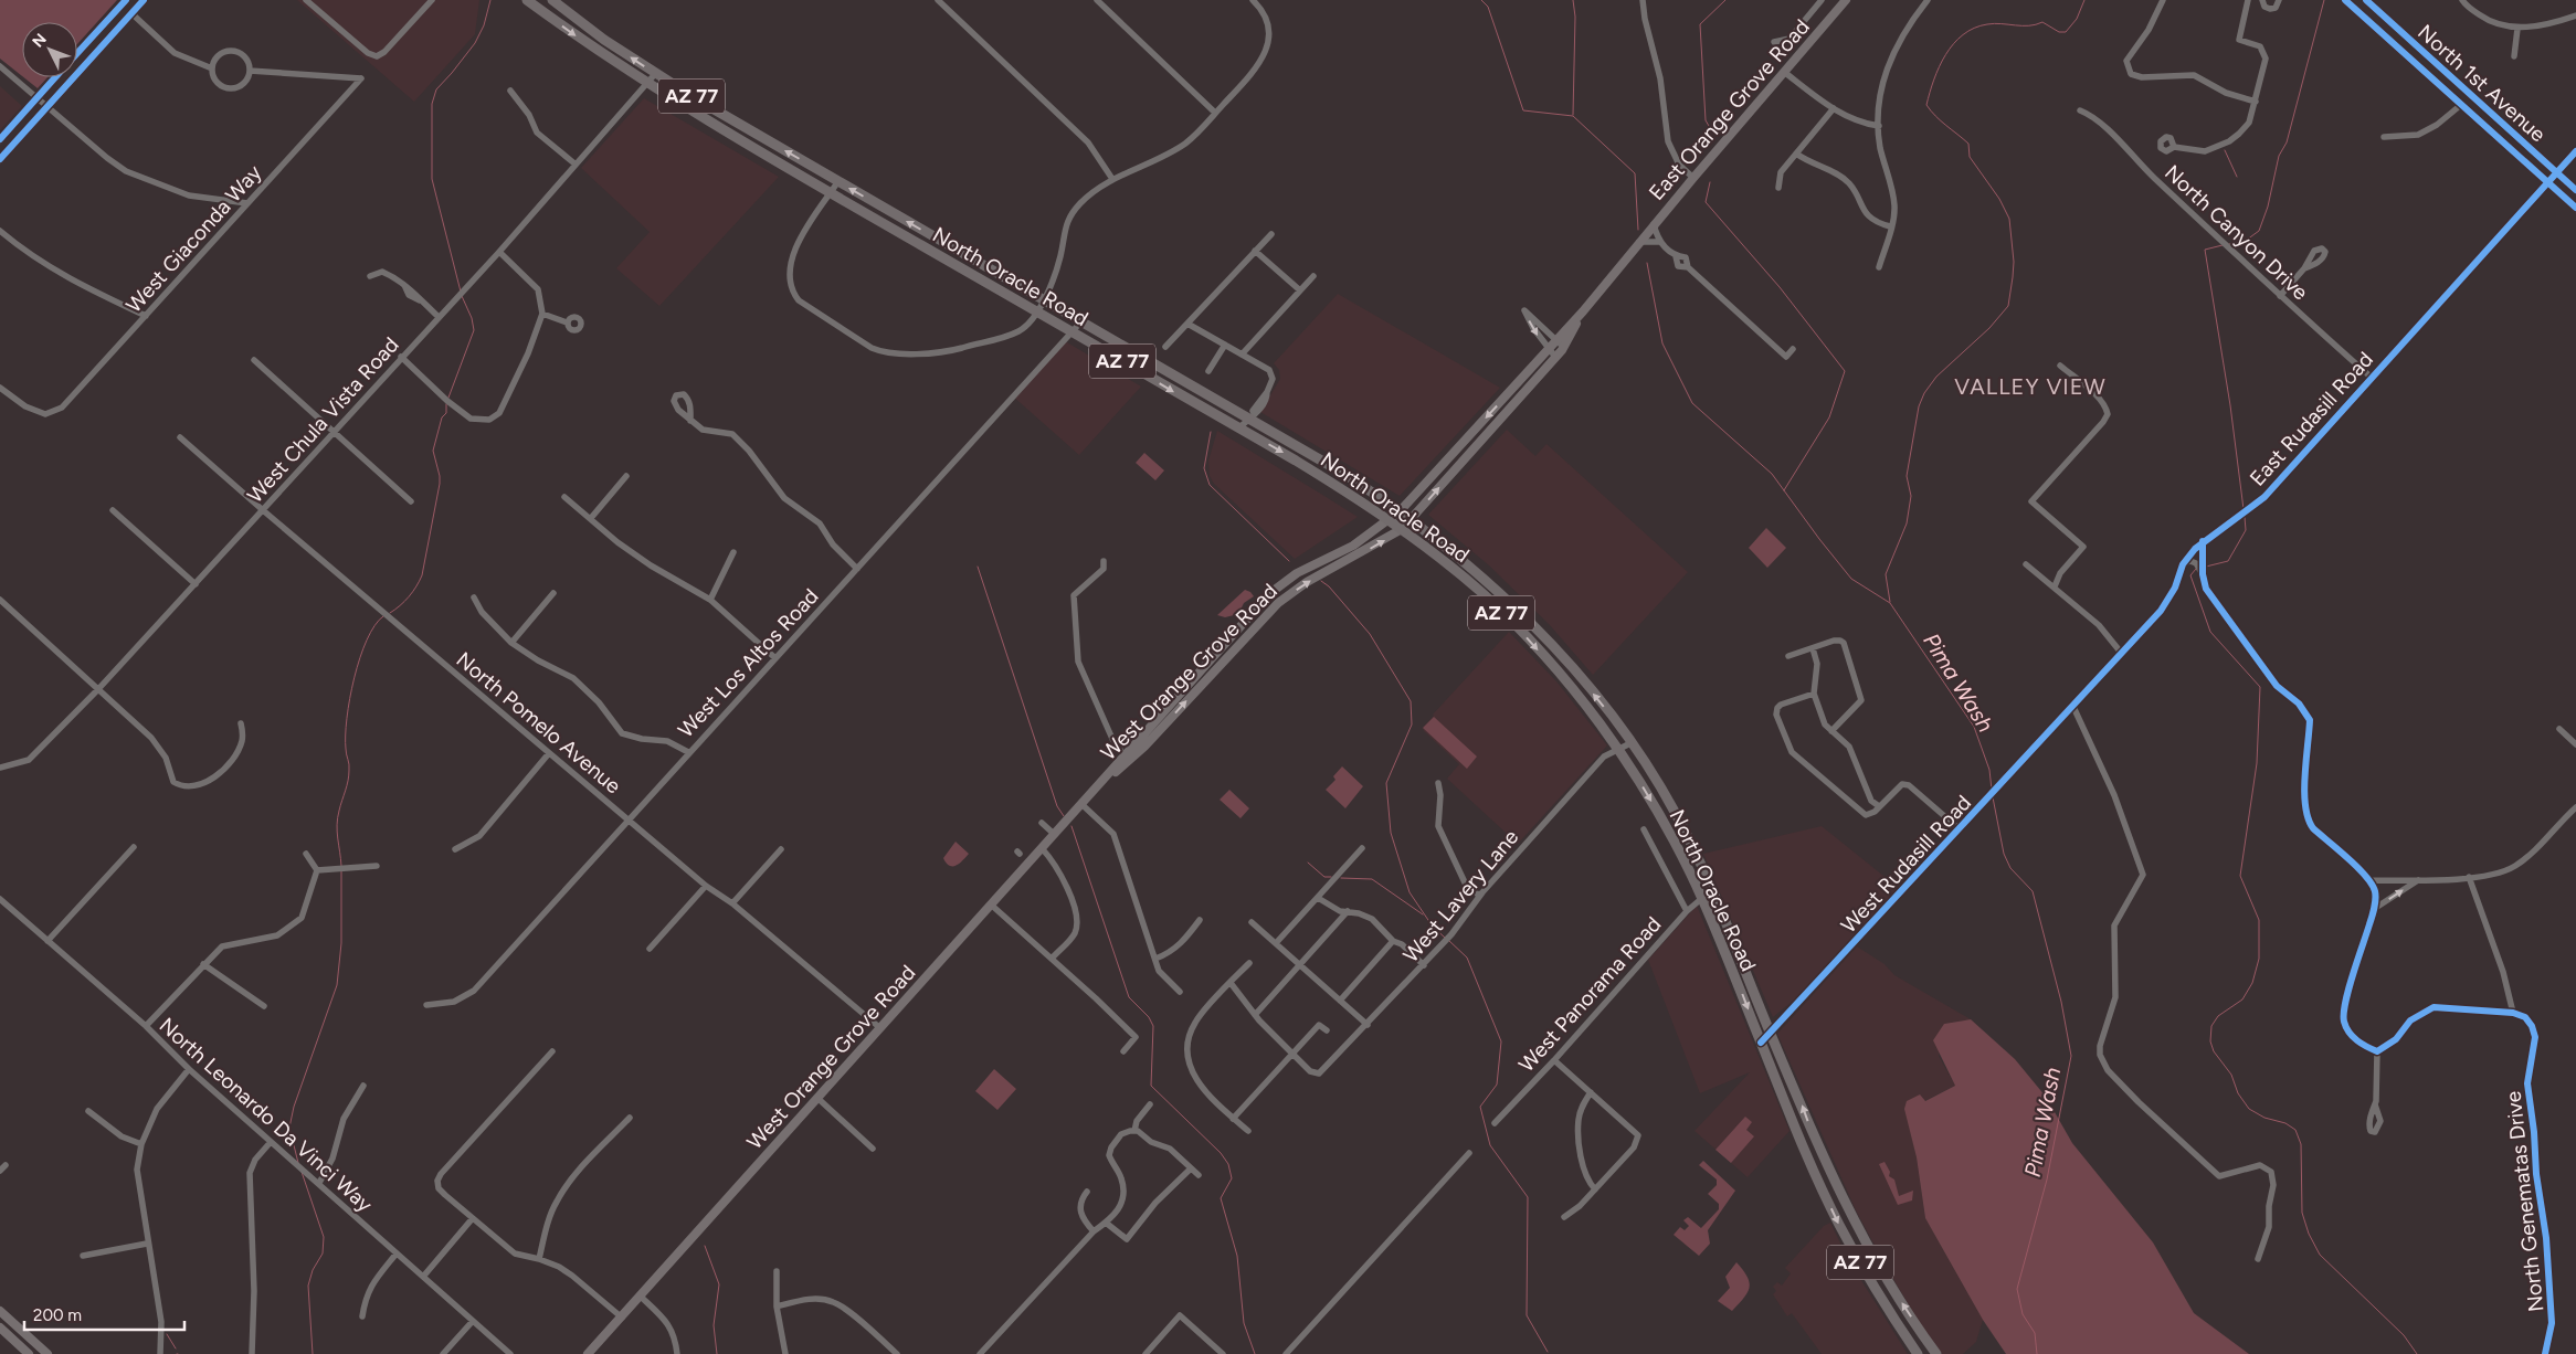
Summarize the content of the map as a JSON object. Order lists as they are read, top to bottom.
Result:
{
  "streets": {
    "highway": ["AZ 77", "North Oracle Road"],
    "main road": ["North 1st Avenue", "East Orange Grove Road", "West Orange Grove Road"],
    "street": [
      "North Canyon Drive",
      "West Giaconda Way",
      "East Rudasill Road",
      "West Chula Vista Road",
      "West Los Altos Road",
      "North Pomelo Avenue",
      "West Rudasill Road",
      "West Lavery Lane",
      "West Panorama Road",
      "North Leonardo Da Vinci Way",
      "North Genematas Drive"
    ]
  },
  "crossings": [
    ["North 1st Avenue", "East Rudasill Road"],
    ["East Orange Grove Road", "West Orange Grove Road"],
    ["North Canyon Drive", "East Rudasill Road"],
    ["North Oracle Road", "West Chula Vista Road"],
    ["North Oracle Road", "West Los Altos Road"],
    ["North Oracle Road", "West Orange Grove Road"],
    ["North Oracle Road", "West Rudasill Road"],
    ["North Oracle Road", "West Lavery Lane"],
    ["North Oracle Road", "West Panorama Road"],
    ["East Rudasill Road", "West Rudasill Road"],
    ["West Chula Vista Road", "North Pomelo Avenue"],
    ["West Los Altos Road", "North Pomelo Avenue"],
    ["West Orange Grove Road", "North Pomelo Avenue"]
  ],
  "districts": ["VALLEY VIEW"],
  "water": ["Pima Wash"],
  "scale_bar": "200 m",
  "north": "top left"
}
